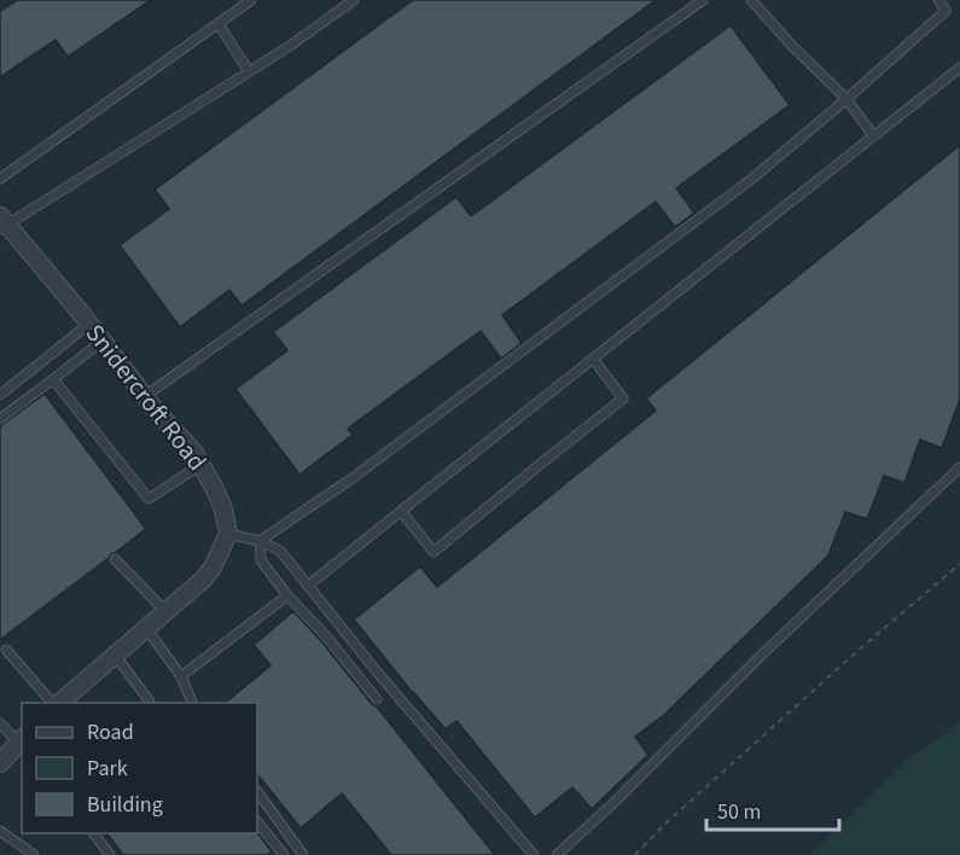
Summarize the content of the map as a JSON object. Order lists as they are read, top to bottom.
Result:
{
  "streets": {
    "street": ["Snidercroft Road"]
  },
  "legend": ["Road", "Park", "Building"],
  "scale_bar": "50 m"
}
